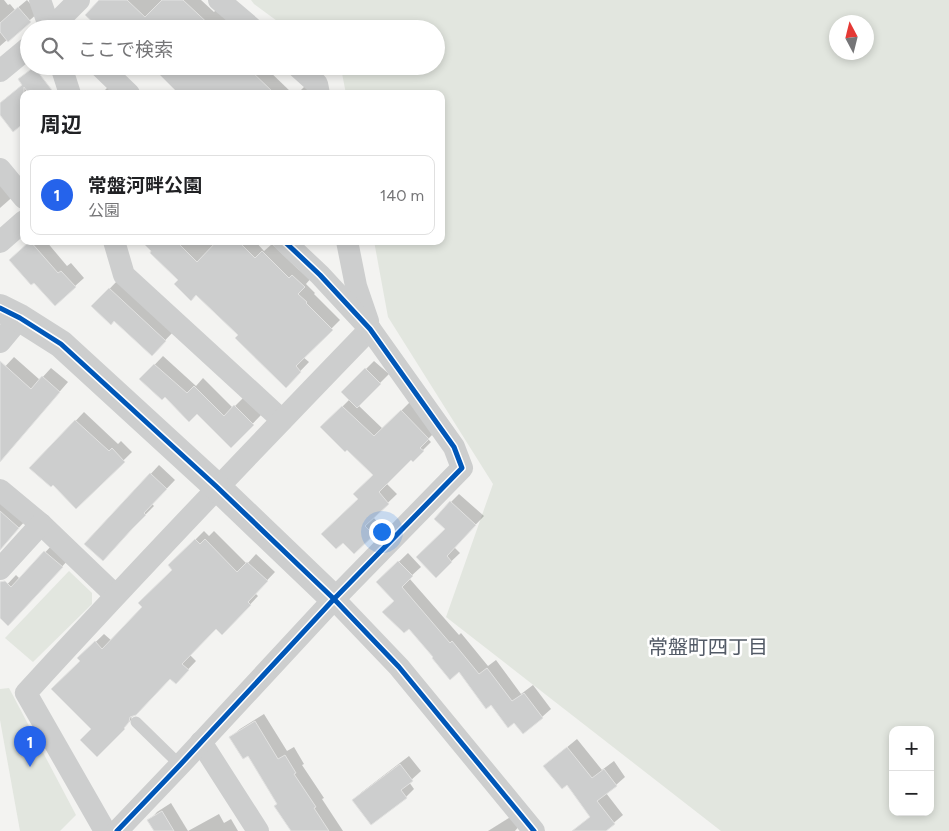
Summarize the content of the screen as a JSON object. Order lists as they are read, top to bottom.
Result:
{
  "districts": ["常盤町四丁目"],
  "north": "top",
  "page": {
    "search": "ここで検索",
    "heading": "周辺",
    "list": [
      {
        "mark": "1",
        "name": "常盤河畔公園",
        "note": "公園",
        "value": "140 m"
      }
    ],
    "map_buttons": ["+", "−"],
    "pins": "1"
  }
}
